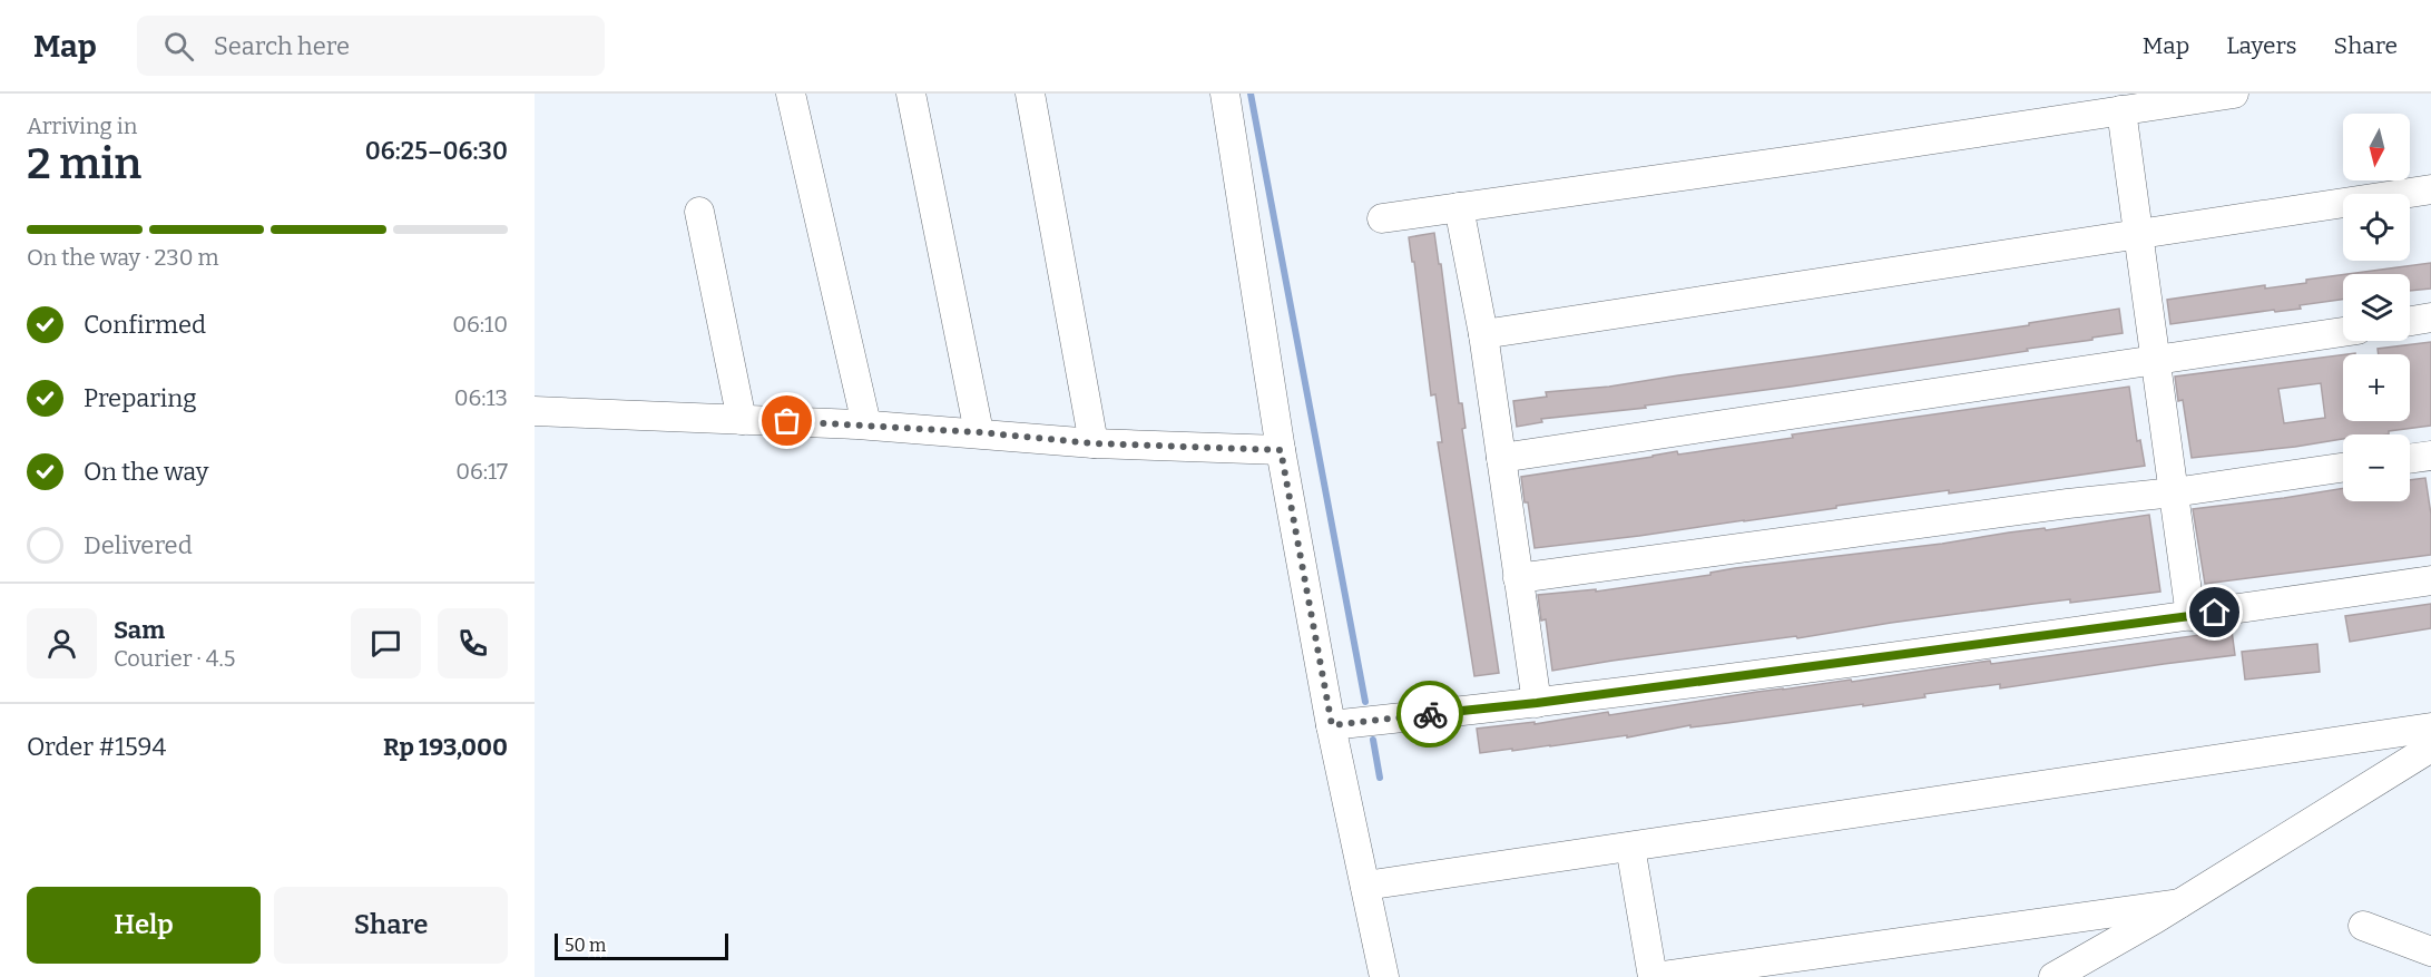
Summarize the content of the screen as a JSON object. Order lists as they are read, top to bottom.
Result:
{
  "scale_bar": "50 m",
  "north": "bottom",
  "page": {
    "header": "Map",
    "search": "Search here",
    "nav": ["Map", "Layers", "Share"],
    "heading": ["2 min", "Arriving in", "06:25–06:30"],
    "panel": [
      "Sam",
      "Courier · 4.5",
      "Order #1594",
      "Rp 193,000"
    ],
    "map_buttons": ["+", "−"],
    "bar": "On the way · 230 m",
    "list": [
      ["Confirmed", "06:10"],
      ["Preparing", "06:13"],
      ["On the way", "06:17"],
      "Delivered"
    ],
    "buttons": ["Help", "Share"],
    "scale": "50 m"
  }
}
